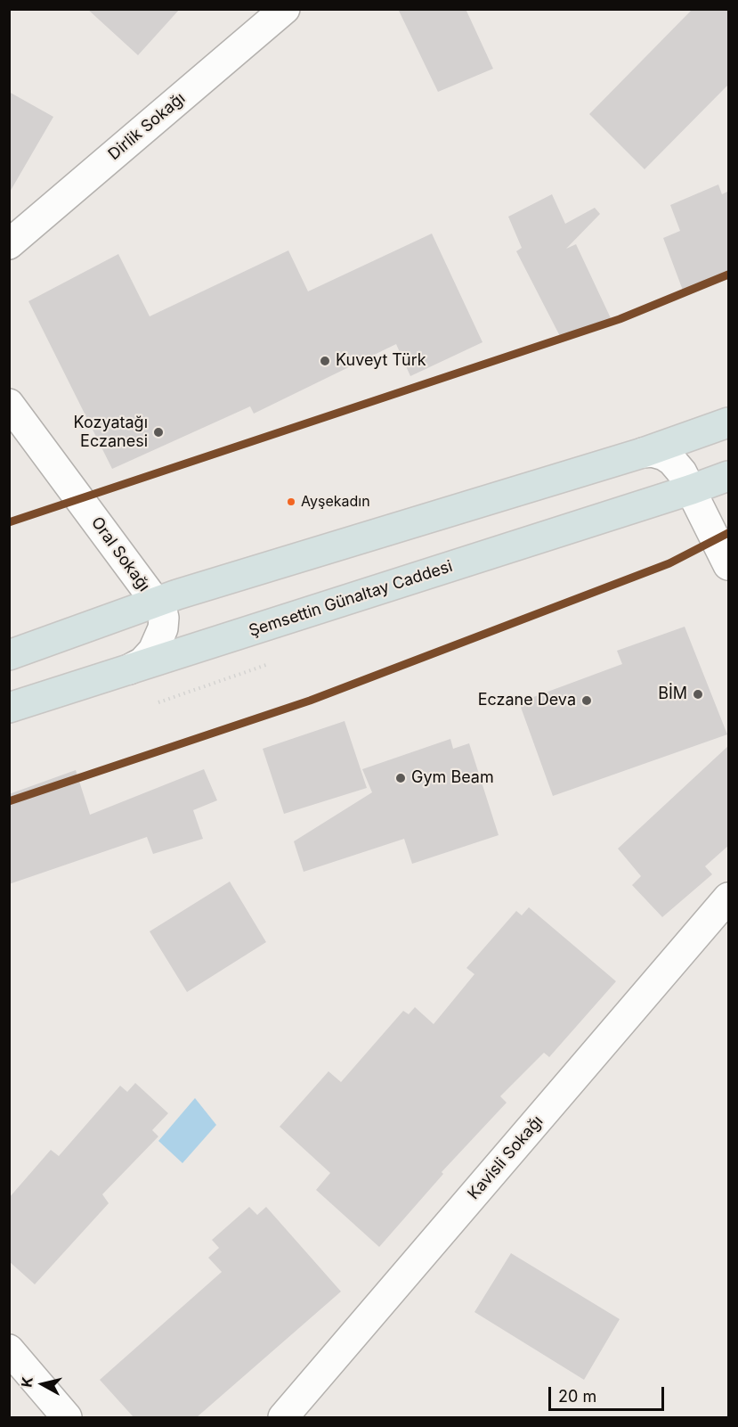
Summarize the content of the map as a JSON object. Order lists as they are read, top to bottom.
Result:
{
  "streets": {
    "main road": ["Şemsettin Günaltay Caddesi"],
    "street": ["Dirlik Sokağı", "Oral Sokağı", "Kavisli Sokağı"]
  },
  "crossings": [
    ["Oral Sokağı", "Şemsettin Günaltay Caddesi"]
  ],
  "places": [
    "Kuveyt Türk",
    "Kozyatağı Eczanesi",
    "Ayşekadın",
    "BİM",
    "Eczane Deva",
    "Gym Beam"
  ],
  "scale_bar": "20 m",
  "north": "left"
}
